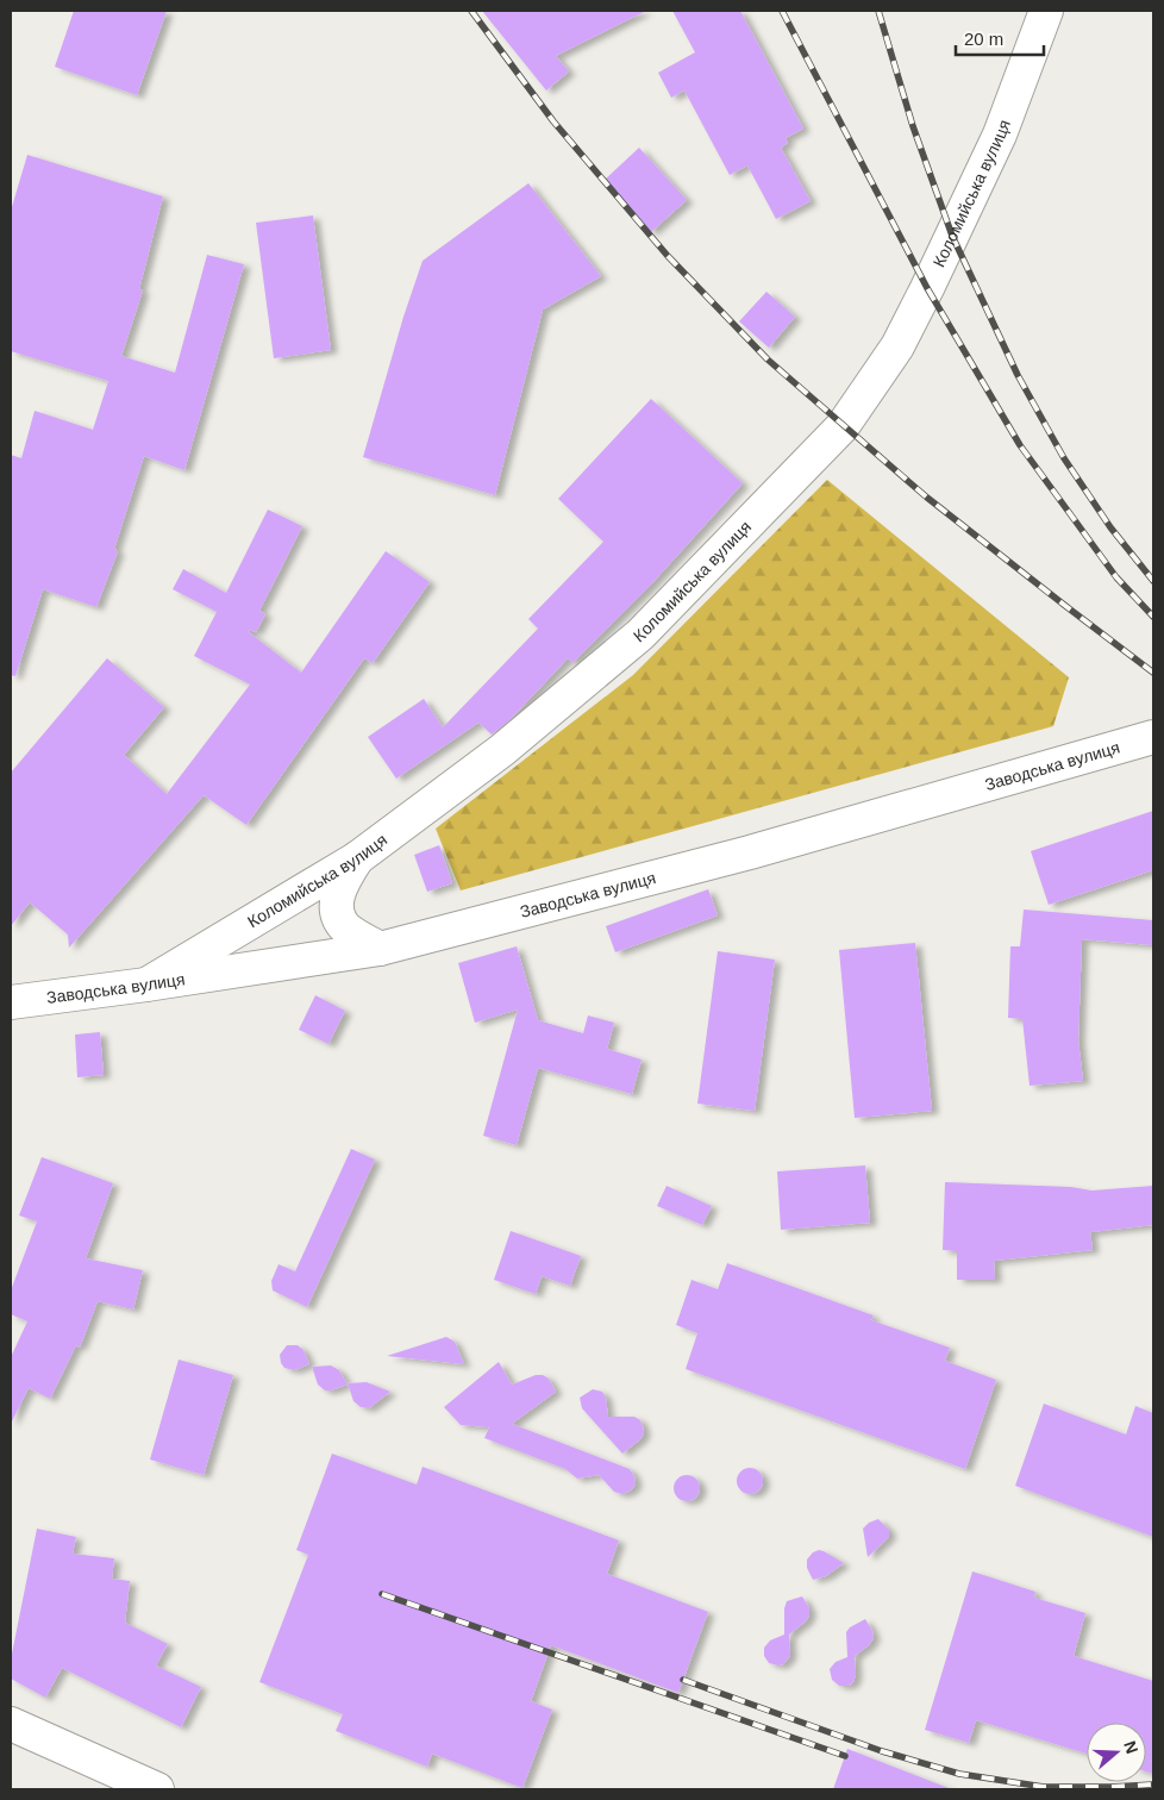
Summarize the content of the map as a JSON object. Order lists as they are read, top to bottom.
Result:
{
  "streets": {
    "main road": ["Коломийська вулиця", "Заводська вулиця"]
  },
  "crossings": [
    ["Коломийська вулиця", "Заводська вулиця"]
  ],
  "scale_bar": "20 m",
  "north": "right"
}
